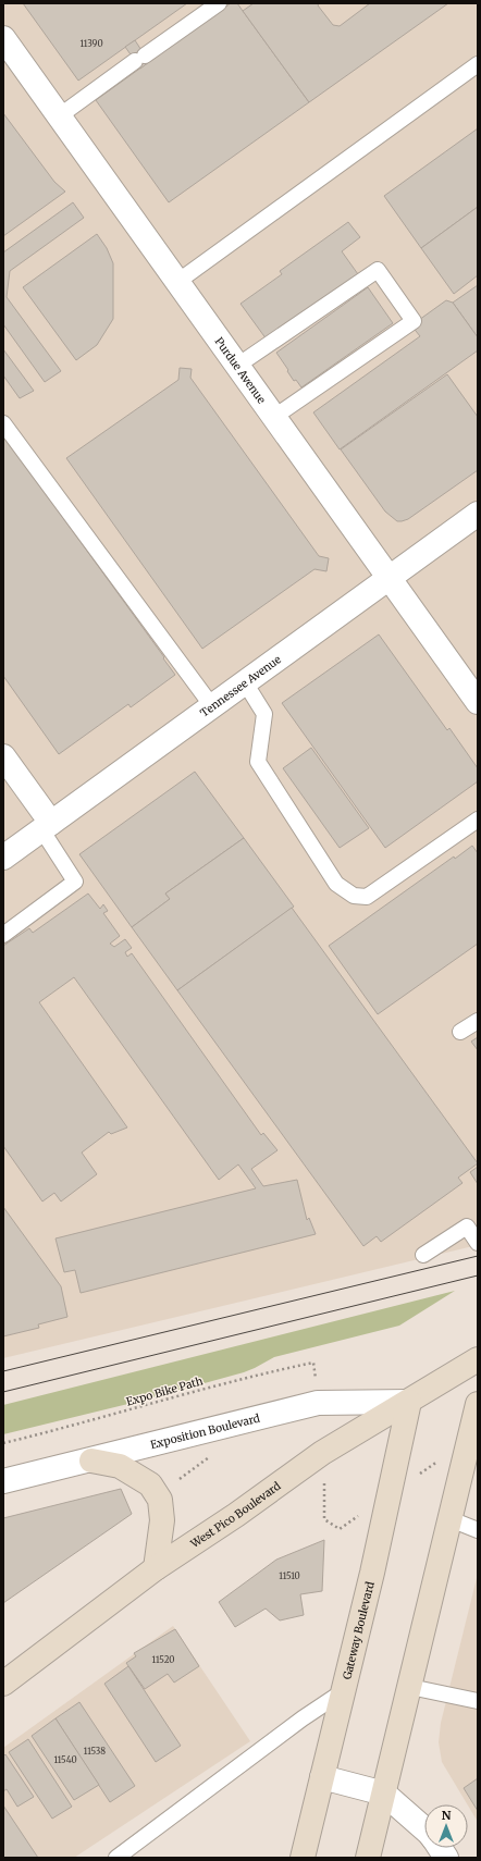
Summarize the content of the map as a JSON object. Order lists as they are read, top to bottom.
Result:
{
  "streets": {
    "main road": ["West Pico Boulevard", "Gateway Boulevard"],
    "street": ["Purdue Avenue", "Tennessee Avenue", "Exposition Boulevard"],
    "path": ["Expo Bike Path"]
  },
  "crossings": [
    ["Purdue Avenue", "Tennessee Avenue"],
    ["Exposition Boulevard", "West Pico Boulevard"],
    ["Exposition Boulevard", "Gateway Boulevard"],
    ["West Pico Boulevard", "Gateway Boulevard"]
  ],
  "house_numbers": [
    "11390",
    "11510",
    "11520",
    "11538",
    "11540"
  ],
  "north": "top"
}
